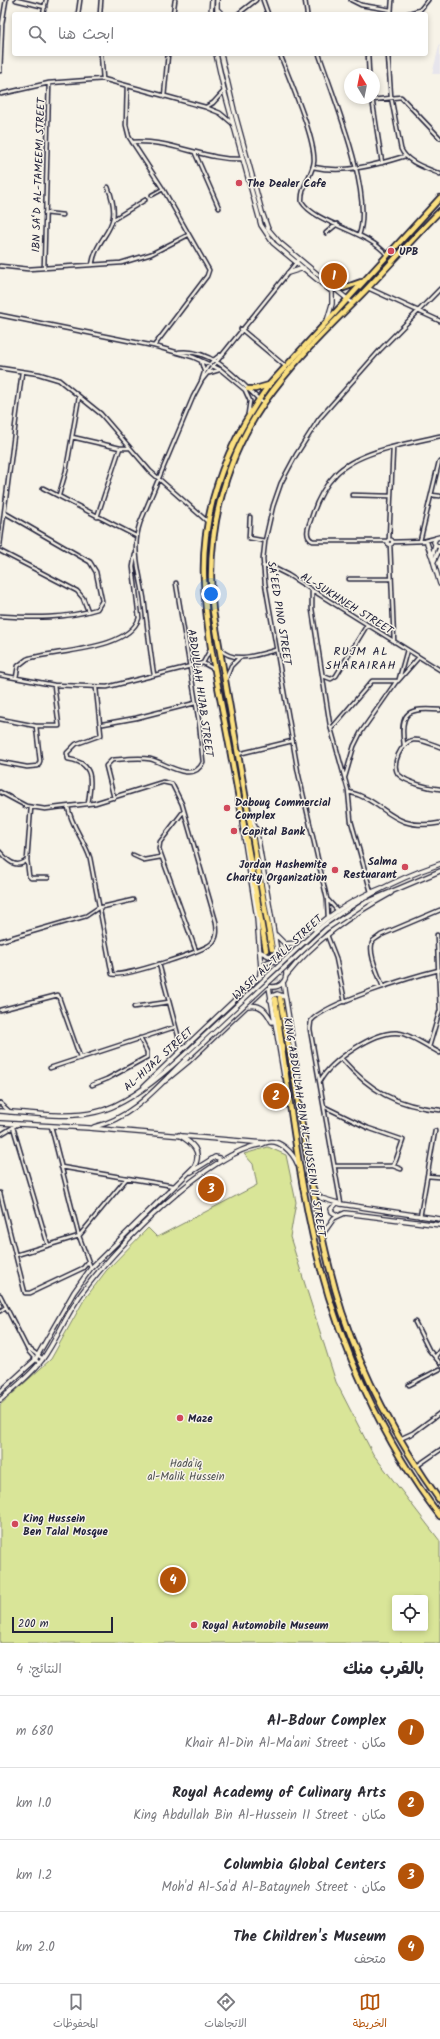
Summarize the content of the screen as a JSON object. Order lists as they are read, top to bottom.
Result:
{
  "streets": {
    "highway": ["KING ABDULLAH BIN AL-HUSSEIN II STREET"],
    "street": [
      "IBN SA‘D AL-TAMEEMI STREET",
      "AL-SUKHNEH STREET",
      "SA‘EED PINO STREET",
      "ABDULLAH HIJAB STREET",
      "WASFI AL-TALL STREET",
      "AL-HIJAZ STREET"
    ]
  },
  "crossings": [
    ["AL-SUKHNEH STREET", "SA‘EED PINO STREET"],
    ["WASFI AL-TALL STREET", "AL-HIJAZ STREET"],
    ["AL-HIJAZ STREET", "KING ABDULLAH BIN AL-HUSSEIN II STREET"]
  ],
  "districts": ["RUJM AL SHARAIRAH"],
  "parks": ["Hada'iq al-Malik Hussein"],
  "places": [
    "The Dealer Cafe",
    "UPB",
    "Dabouq Commercial Complex",
    "Capital Bank",
    "Salma Restuarant",
    "Jordan Hashemite Charity Organization",
    "Maze",
    "King Hussein Ben Talal Mosque",
    "Royal Automobile Museum"
  ],
  "scale_bar": "200 m",
  "north": "top",
  "page": {
    "search": "ابحث هنا",
    "pins": [
      "1",
      "2",
      "3",
      "4"
    ],
    "scale": "200 m",
    "heading": ["بالقرب منك", "النتائج: 4"],
    "list": [
      {
        "mark": "1",
        "name": "Al-Bdour Complex",
        "note": "مكان · Khair Al-Din Al-Ma'ani Street",
        "value": "680 m"
      },
      {
        "mark": "2",
        "name": "Royal Academy of Culinary Arts",
        "note": "مكان · King Abdullah Bin Al-Hussein II Street",
        "value": "1.0 km"
      },
      {
        "mark": "3",
        "name": "Columbia Global Centers",
        "note": "مكان · Moh'd Al-Sa'd Al-Batayneh Street",
        "value": "1.2 km"
      },
      {
        "mark": "4",
        "name": "The Children's Museum",
        "note": "متحف",
        "value": "2.0 km"
      }
    ],
    "nav": ["الخريطة", "الاتجاهات", "المحفوظات"]
  }
}
